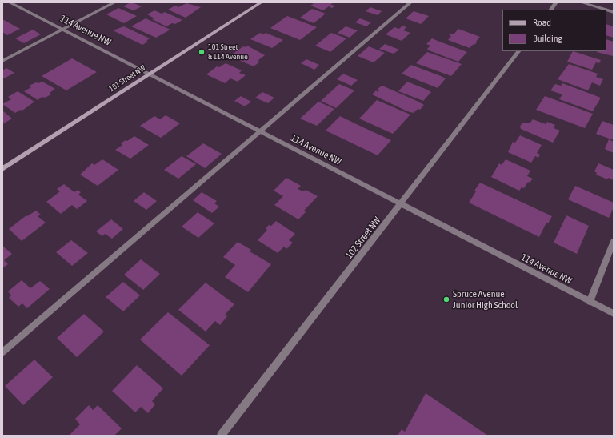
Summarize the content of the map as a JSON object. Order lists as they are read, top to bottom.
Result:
{
  "streets": {
    "street": ["114 Avenue NW", "101 Street NW", "102 Street NW"]
  },
  "crossings": [
    ["114 Avenue NW", "101 Street NW"],
    ["114 Avenue NW", "102 Street NW"]
  ],
  "places": ["101 Street & 114 Avenue", "Spruce Avenue Junior High School"],
  "legend": ["Road", "Building"]
}
